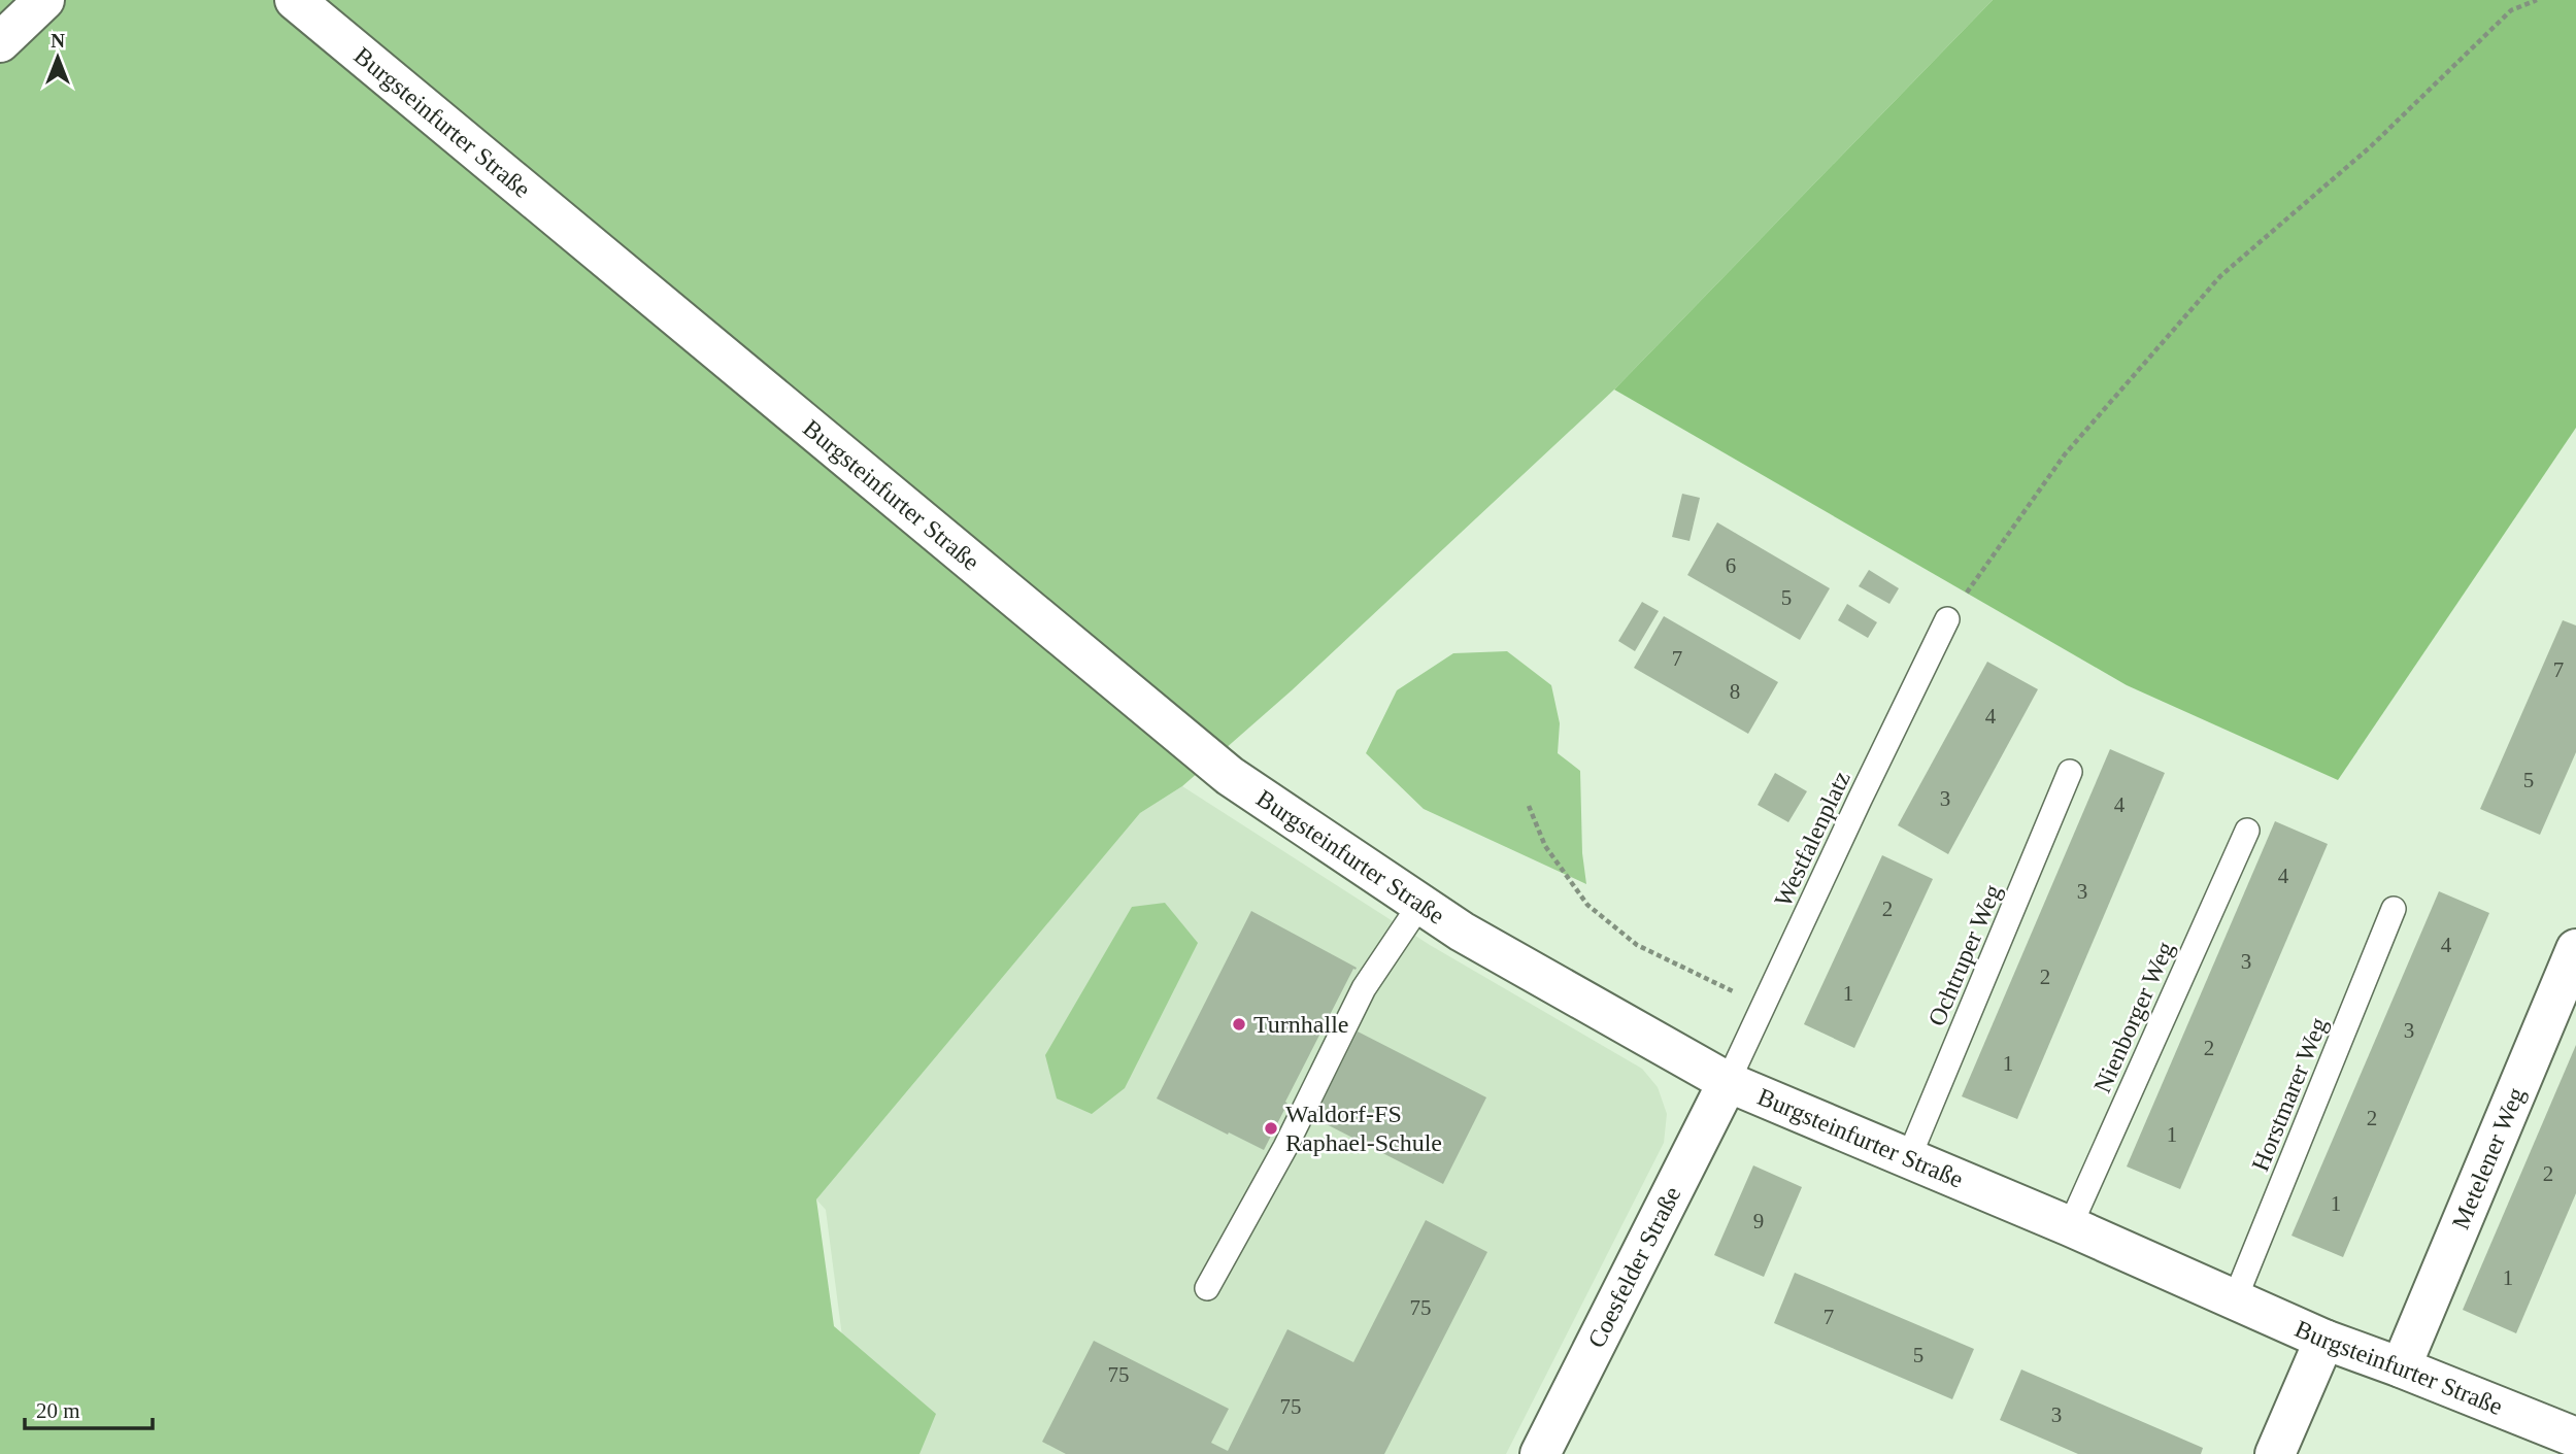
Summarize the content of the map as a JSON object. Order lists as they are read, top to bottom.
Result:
{
  "streets": {
    "street": ["Burgsteinfurter Straße", "Metelener Weg", "Coesfelder Straße"],
    "lane": [
      "Westfalenplatz",
      "Ochtruper Weg",
      "Nienborger Weg",
      "Horstmarer Weg"
    ]
  },
  "crossings": [
    ["Burgsteinfurter Straße", "Westfalenplatz"],
    ["Burgsteinfurter Straße", "Ochtruper Weg"],
    ["Burgsteinfurter Straße", "Nienborger Weg"],
    ["Burgsteinfurter Straße", "Horstmarer Weg"],
    ["Burgsteinfurter Straße", "Metelener Weg"],
    ["Burgsteinfurter Straße", "Coesfelder Straße"],
    ["Westfalenplatz", "Coesfelder Straße"]
  ],
  "places": ["Turnhalle", "Waldorf-FS Raphael-Schule"],
  "house_numbers": [
    "6",
    "5",
    "7",
    "7",
    "8",
    "4",
    "5",
    "3",
    "4",
    "4",
    "3",
    "2",
    "4",
    "3",
    "2",
    "1",
    "3",
    "2",
    "1",
    "2",
    "1",
    "2",
    "1",
    "9",
    "1",
    "75",
    "7",
    "5",
    "75",
    "75",
    "3"
  ],
  "scale_bar": "20 m",
  "north": "top"
}
